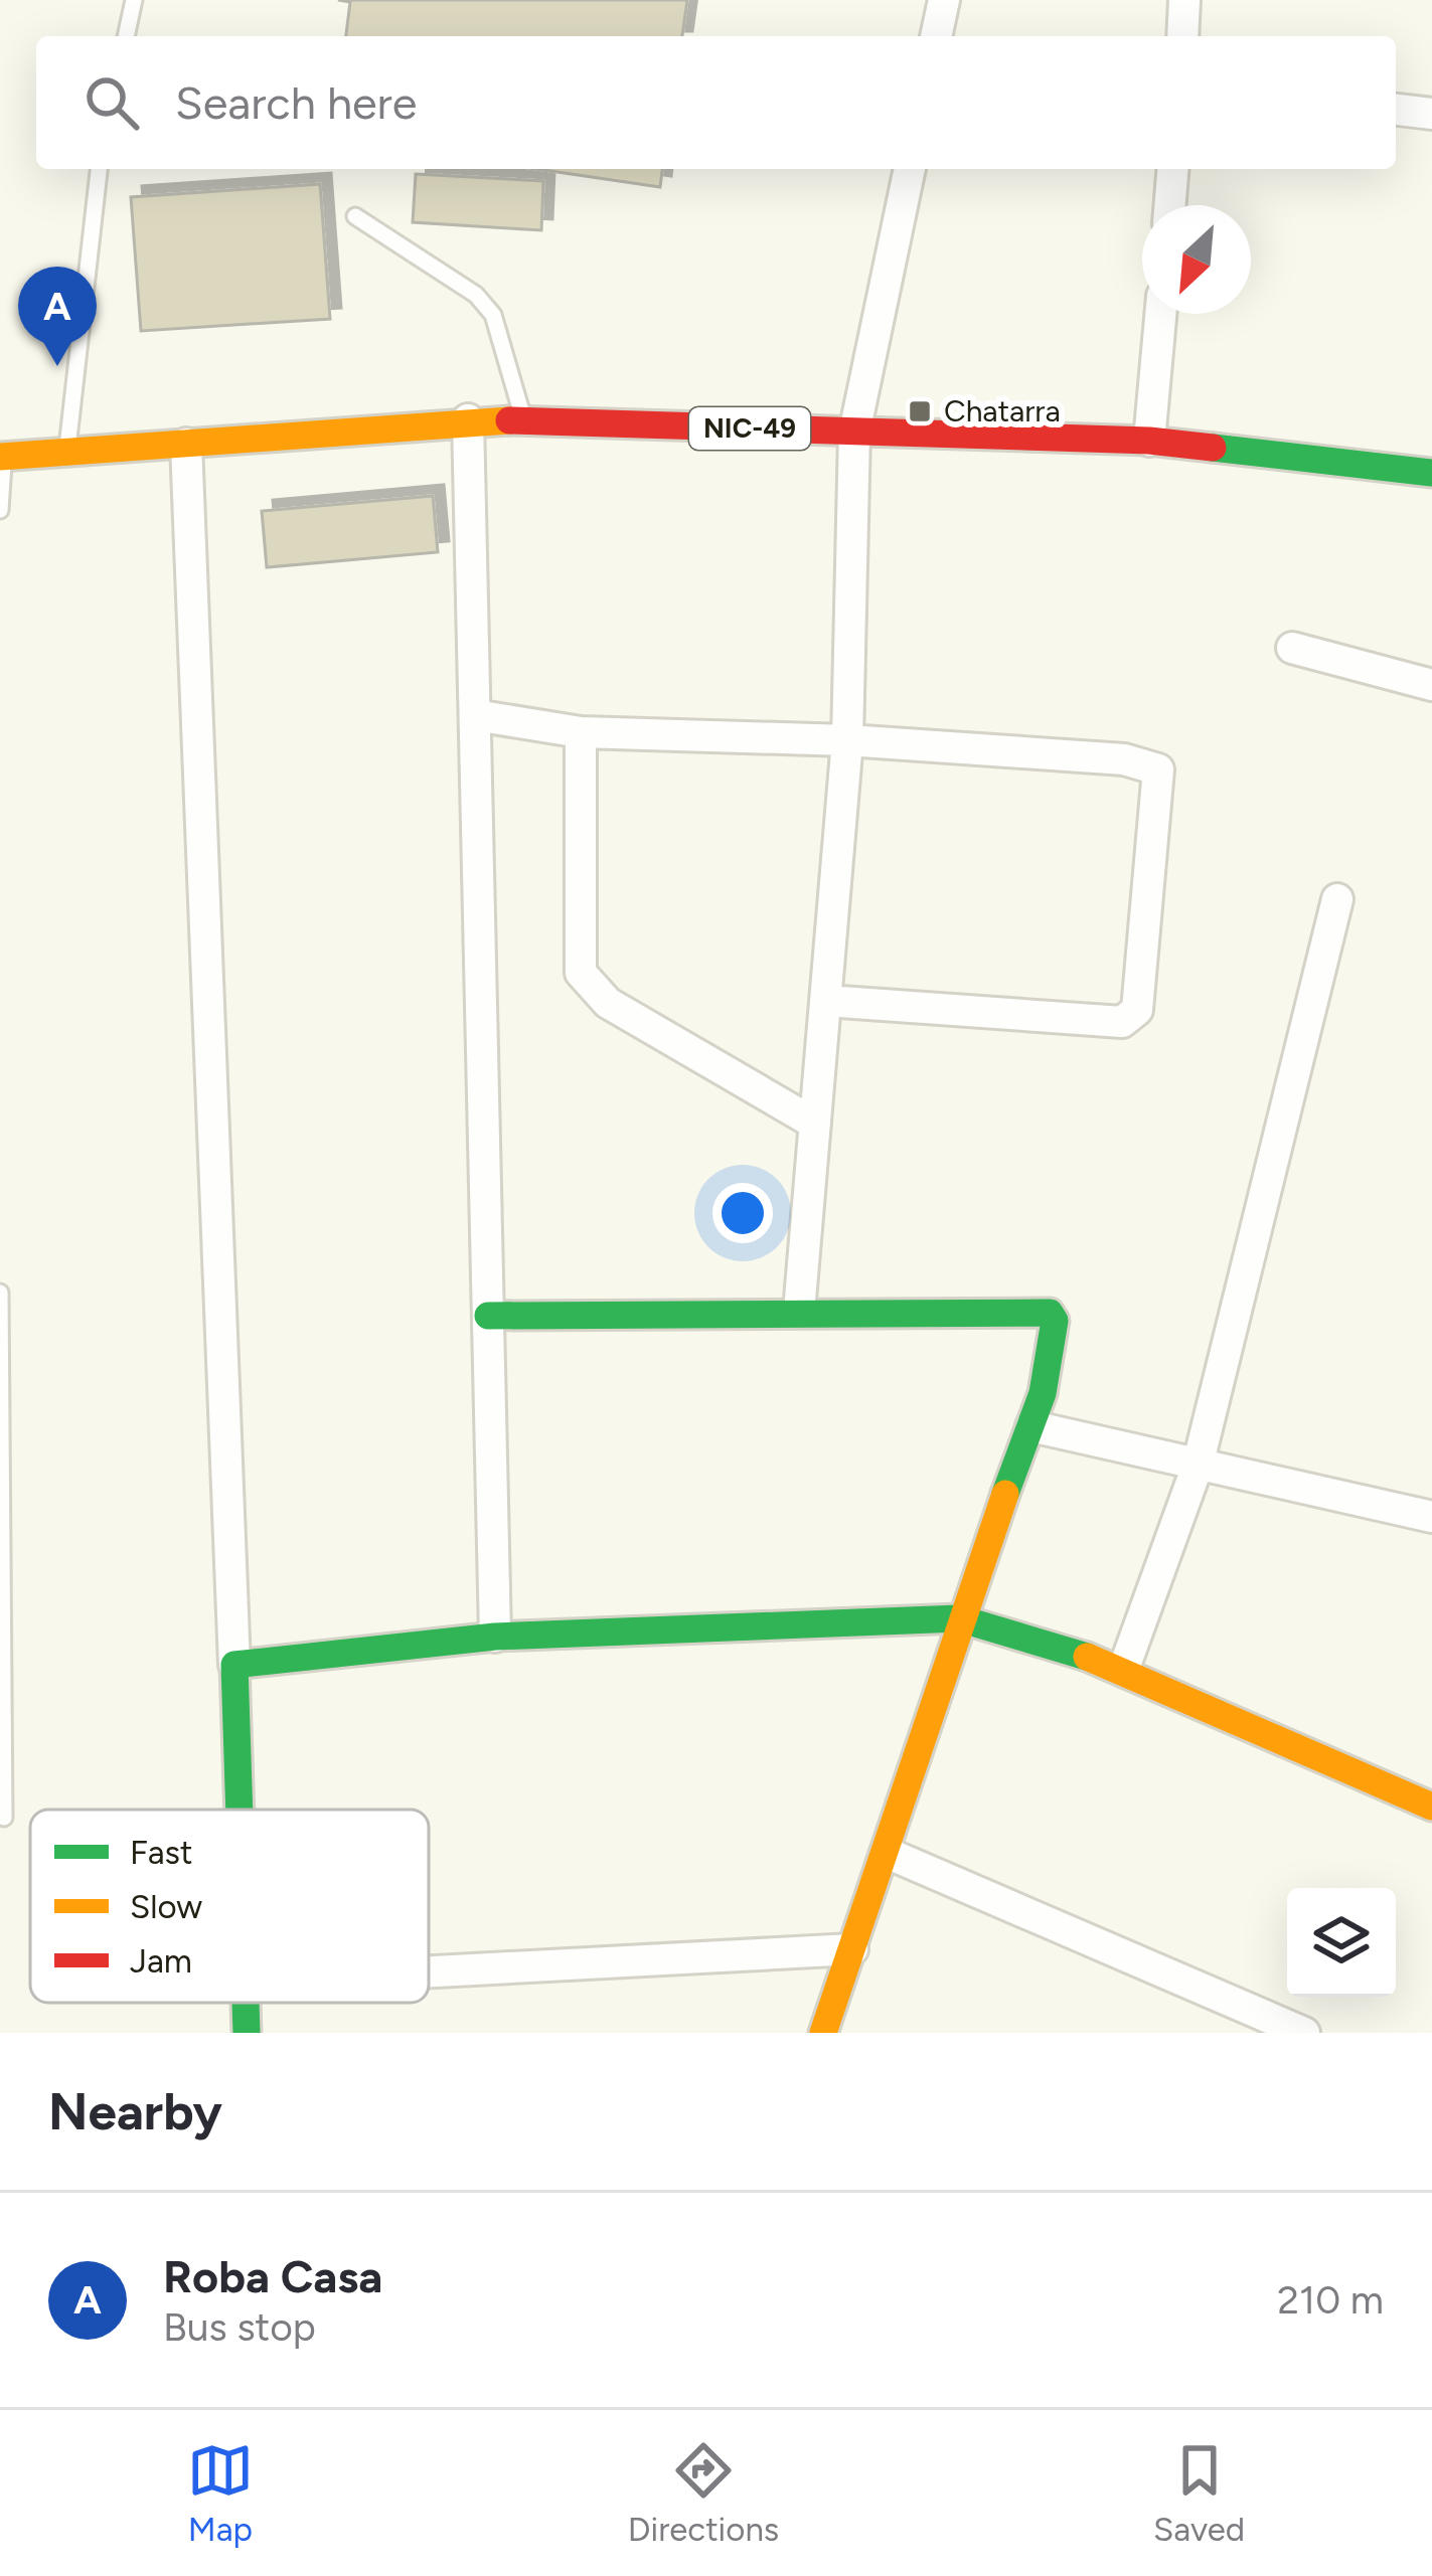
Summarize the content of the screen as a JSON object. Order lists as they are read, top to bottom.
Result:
{
  "streets": {
    "street": ["NIC-49"]
  },
  "places": {
    "transit": ["Chatarra"]
  },
  "legend": ["Fast", "Slow", "Jam"],
  "north": "bottom left",
  "page": {
    "search": "Search here",
    "pins": "A",
    "heading": "Nearby",
    "list": [
      {
        "mark": "A",
        "name": "Roba Casa",
        "note": "Bus stop",
        "value": "210 m"
      }
    ],
    "nav": ["Map", "Directions", "Saved"]
  }
}
